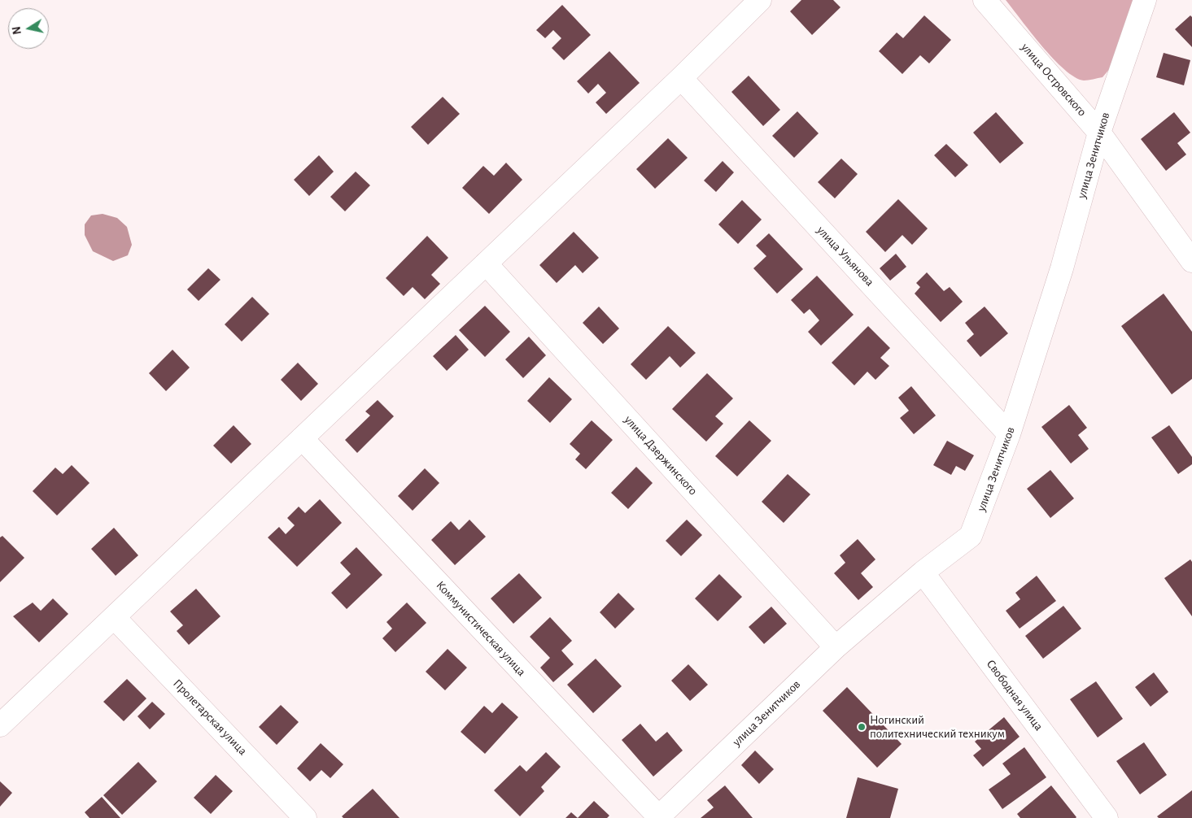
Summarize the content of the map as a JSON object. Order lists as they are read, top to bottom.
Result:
{
  "streets": {
    "street": [
      "улица Островского",
      "улица Зенитчиков",
      "улица Ульянова",
      "улица Дзержинского",
      "Коммунистическая улица",
      "Свободная улица",
      "Пролетарская улица"
    ]
  },
  "crossings": [
    ["улица Островского", "улица Зенитчиков"],
    ["улица Зенитчиков", "улица Ульянова"],
    ["улица Зенитчиков", "улица Дзержинского"],
    ["улица Зенитчиков", "Коммунистическая улица"],
    ["улица Зенитчиков", "Свободная улица"]
  ],
  "places": ["Ногинский политехнический техникум"],
  "north": "left"
}
